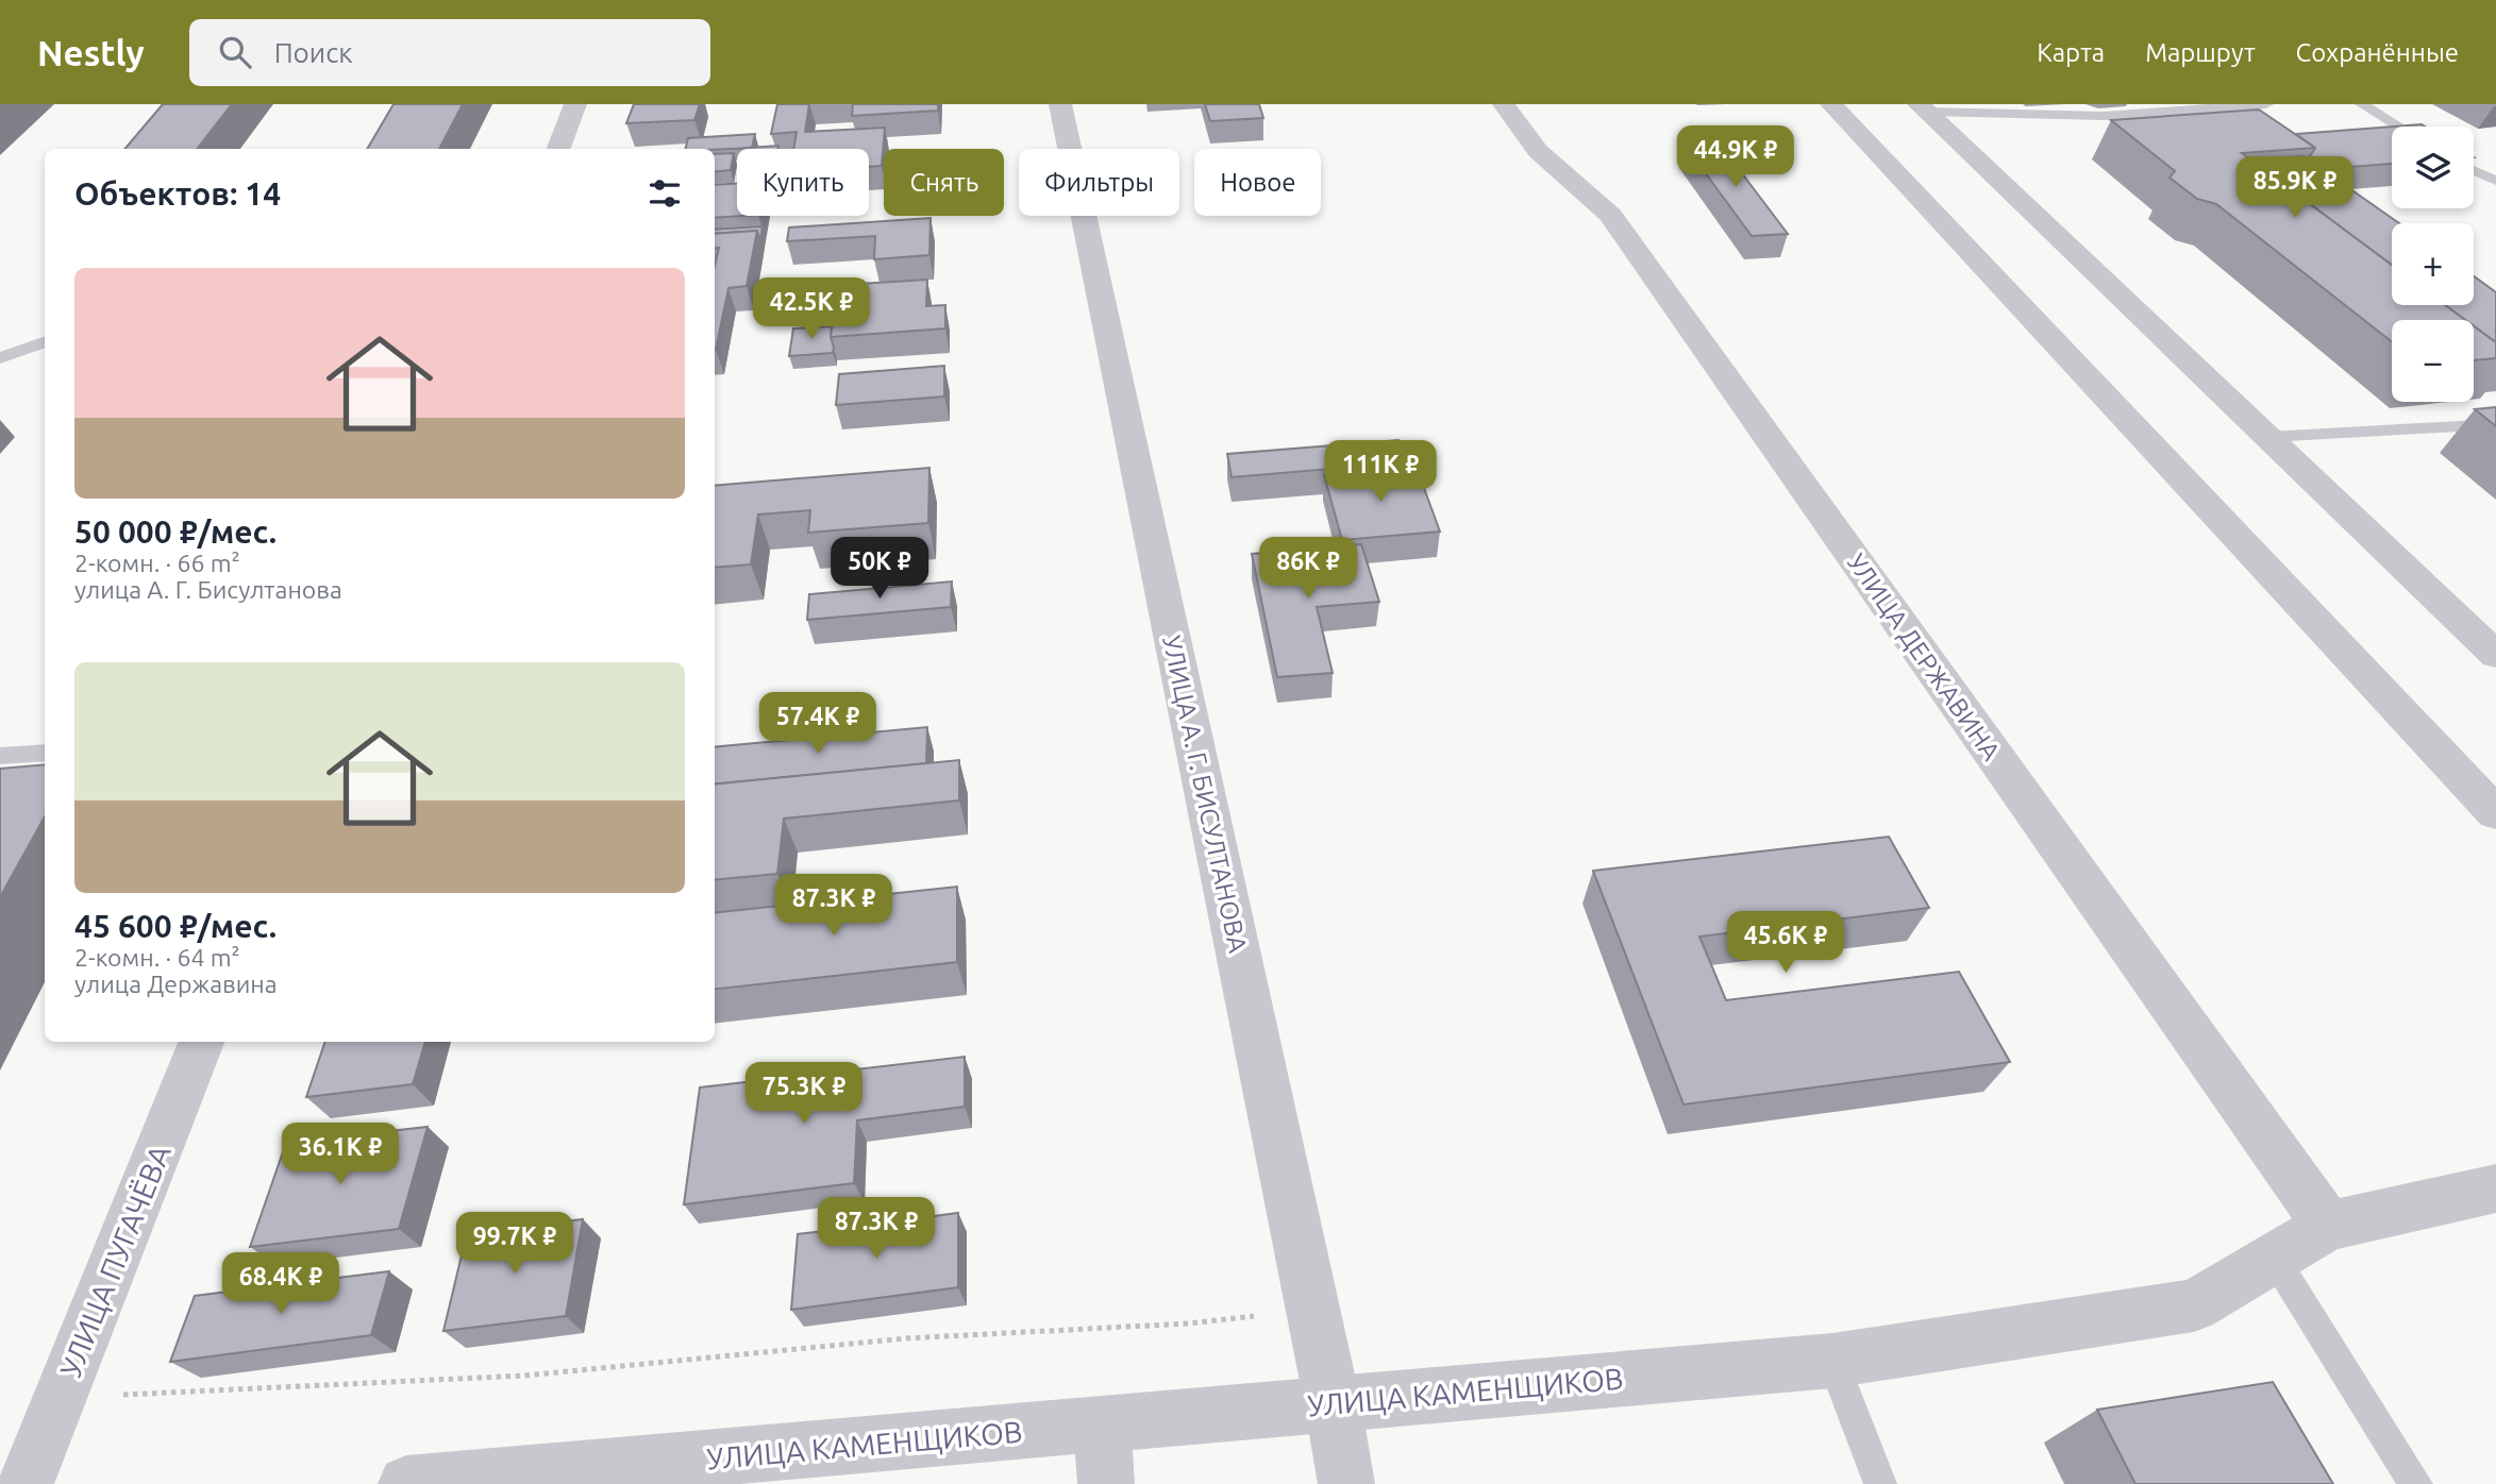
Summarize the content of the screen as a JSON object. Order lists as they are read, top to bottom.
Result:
{
  "streets": {
    "street": [
      "УЛИЦА ДЕРЖАВИНА",
      "УЛИЦА А. Г. БИСУЛТАНОВА",
      "УЛИЦА ПУГАЧЁВА",
      "УЛИЦА КАМЕНЩИКОВ"
    ]
  },
  "crossings": [
    ["УЛИЦА ДЕРЖАВИНА", "УЛИЦА КАМЕНЩИКОВ"],
    ["УЛИЦА А. Г. БИСУЛТАНОВА", "УЛИЦА КАМЕНЩИКОВ"]
  ],
  "page": {
    "header": "Nestly",
    "search": "Поиск",
    "nav": ["Карта", "Маршрут", "Сохранённые"],
    "price": [
      "44.9K ₽",
      "85.9K ₽",
      "42.5K ₽",
      "111K ₽",
      "50K ₽",
      "86K ₽",
      "57.4K ₽",
      "87.3K ₽",
      "45.6K ₽",
      "75.3K ₽",
      "36.1K ₽",
      "87.3K ₽",
      "99.7K ₽",
      "68.4K ₽"
    ],
    "map_buttons": ["+", "−"],
    "chip": [
      "Купить",
      "Снять",
      "Фильтры",
      "Новое"
    ],
    "heading": "Объектов: 14",
    "list": [
      {
        "name": "50 000 ₽/мес.",
        "note": "2-комн. · 66 m² · улица А. Г. Бисултанова"
      },
      {
        "name": "45 600 ₽/мес.",
        "note": "2-комн. · 64 m² · улица Державина"
      }
    ]
  }
}
